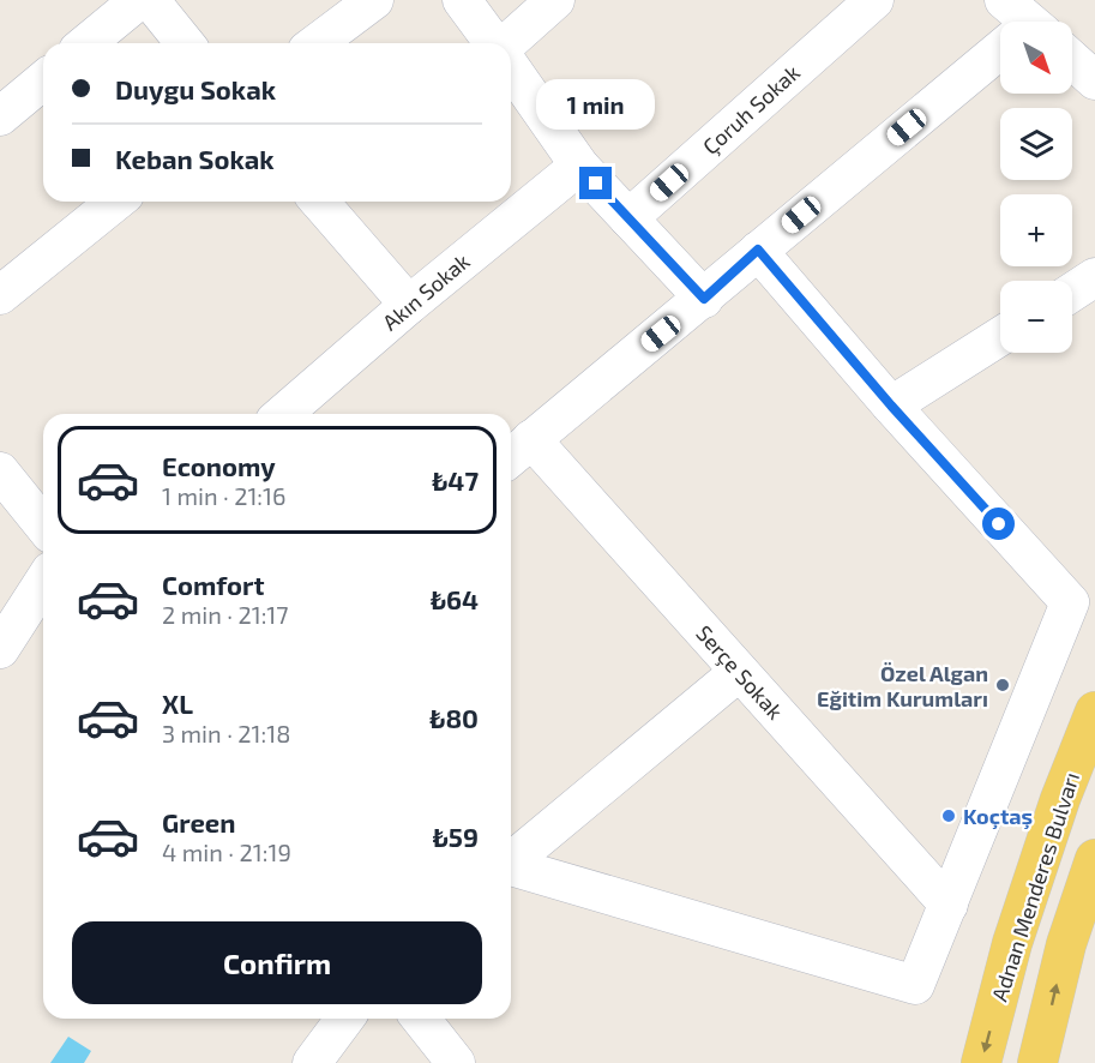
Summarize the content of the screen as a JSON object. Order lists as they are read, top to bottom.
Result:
{
  "streets": {
    "main road": ["Adnan Menderes Bulvarı"],
    "street": ["Çoruh Sokak", "Akın Sokak", "Serçe Sokak"]
  },
  "places": ["Özel Algan Eğitim Kurumları", "Koçtaş"],
  "north": "bottom right",
  "page": {
    "map_buttons": ["+", "−"],
    "banner": ["Duygu Sokak", "Keban Sokak"],
    "bubble": "1 min",
    "list": [
      {
        "name": "Economy",
        "note": "1 min · 21:16",
        "value": "₺47"
      },
      {
        "name": "Comfort",
        "note": "2 min · 21:17",
        "value": "₺64"
      },
      {
        "name": "XL",
        "note": "3 min · 21:18",
        "value": "₺80"
      },
      {
        "name": "Green",
        "note": "4 min · 21:19",
        "value": "₺59"
      }
    ],
    "buttons": "Confirm"
  }
}
